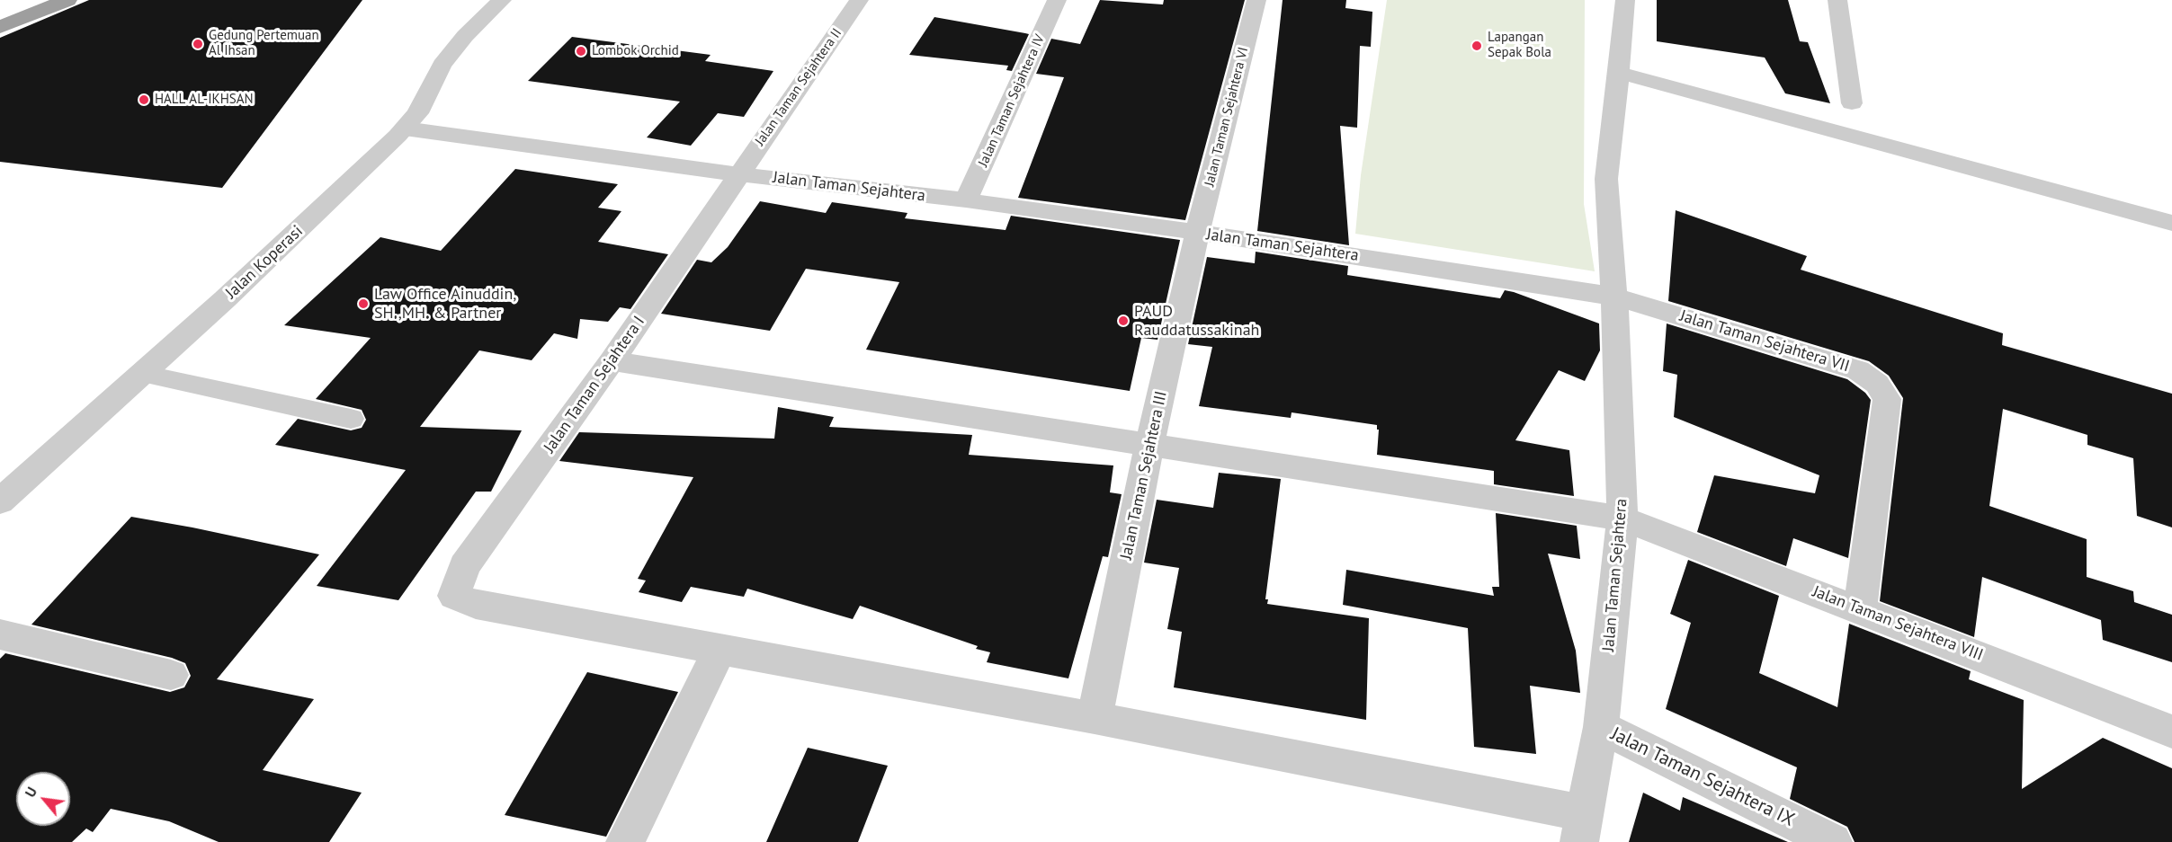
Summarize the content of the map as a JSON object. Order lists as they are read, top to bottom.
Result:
{
  "streets": {
    "street": [
      "Jalan Taman Sejahtera II",
      "Jalan Taman Sejahtera IV",
      "Jalan Taman Sejahtera VI",
      "Jalan Taman Sejahtera",
      "Jalan Koperasi",
      "Jalan Taman Sejahtera VII",
      "Jalan Taman Sejahtera I",
      "Jalan Taman Sejahtera III",
      "Jalan Taman Sejahtera VIII",
      "Jalan Taman Sejahtera IX"
    ]
  },
  "crossings": [
    ["Jalan Taman Sejahtera II", "Jalan Taman Sejahtera"],
    ["Jalan Taman Sejahtera II", "Jalan Taman Sejahtera I"],
    ["Jalan Taman Sejahtera IV", "Jalan Taman Sejahtera"],
    ["Jalan Taman Sejahtera VI", "Jalan Taman Sejahtera"],
    ["Jalan Taman Sejahtera VI", "Jalan Taman Sejahtera III"],
    ["Jalan Taman Sejahtera", "Jalan Koperasi"],
    ["Jalan Taman Sejahtera", "Jalan Taman Sejahtera VII"],
    ["Jalan Taman Sejahtera", "Jalan Taman Sejahtera I"],
    ["Jalan Taman Sejahtera", "Jalan Taman Sejahtera III"],
    ["Jalan Taman Sejahtera", "Jalan Taman Sejahtera VIII"],
    ["Jalan Taman Sejahtera", "Jalan Taman Sejahtera IX"],
    ["Jalan Taman Sejahtera VII", "Jalan Taman Sejahtera VIII"],
    ["Jalan Taman Sejahtera I", "Jalan Taman Sejahtera VIII"],
    ["Jalan Taman Sejahtera III", "Jalan Taman Sejahtera VIII"]
  ],
  "places": [
    "Gedung Pertemuan Al Ihsan",
    "Lapangan Sepak Bola",
    "Lombok Orchid",
    "HALL AL-IKHSAN",
    "Law Office Ainuddin, SH.,MH. & Partner",
    "PAUD Rauddatussakinah"
  ],
  "north": "top left"
}
